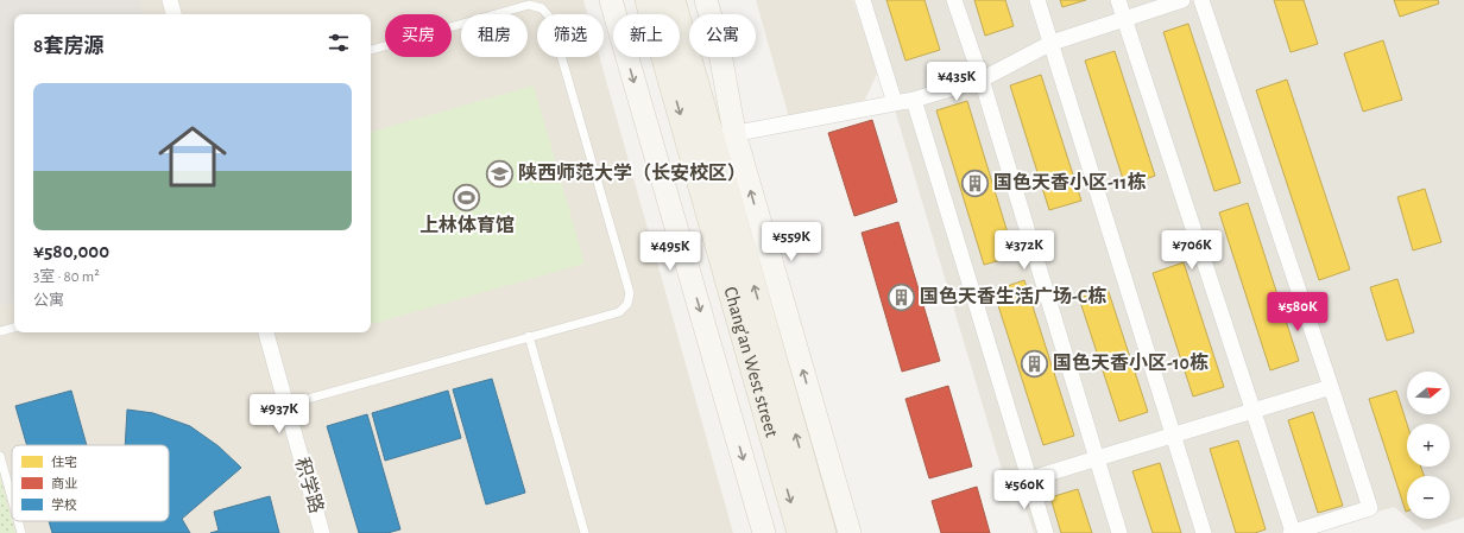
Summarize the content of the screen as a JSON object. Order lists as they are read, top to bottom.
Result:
{
  "streets": {
    "main road": ["Chang'an West street"],
    "street": ["积学路"]
  },
  "places": {
    "school or university": ["陕西师范大学（长安校区）"],
    "building": ["国色天香小区-11栋", "国色天香生活广场-C栋", "国色天香小区-10栋"],
    "sports": ["上林体育馆"]
  },
  "legend": ["住宅", "商业", "学校"],
  "north": "right",
  "page": {
    "chip": [
      "买房",
      "租房",
      "筛选",
      "新上",
      "公寓"
    ],
    "heading": "8套房源",
    "price": [
      "¥435K",
      "¥559K",
      "¥372K",
      "¥706K",
      "¥495K",
      "¥580K",
      "¥937K",
      "¥560K"
    ],
    "list": [
      {
        "name": "¥580,000",
        "note": "3室 · 80 m² · 公寓"
      }
    ],
    "map_buttons": ["+", "−"]
  }
}
